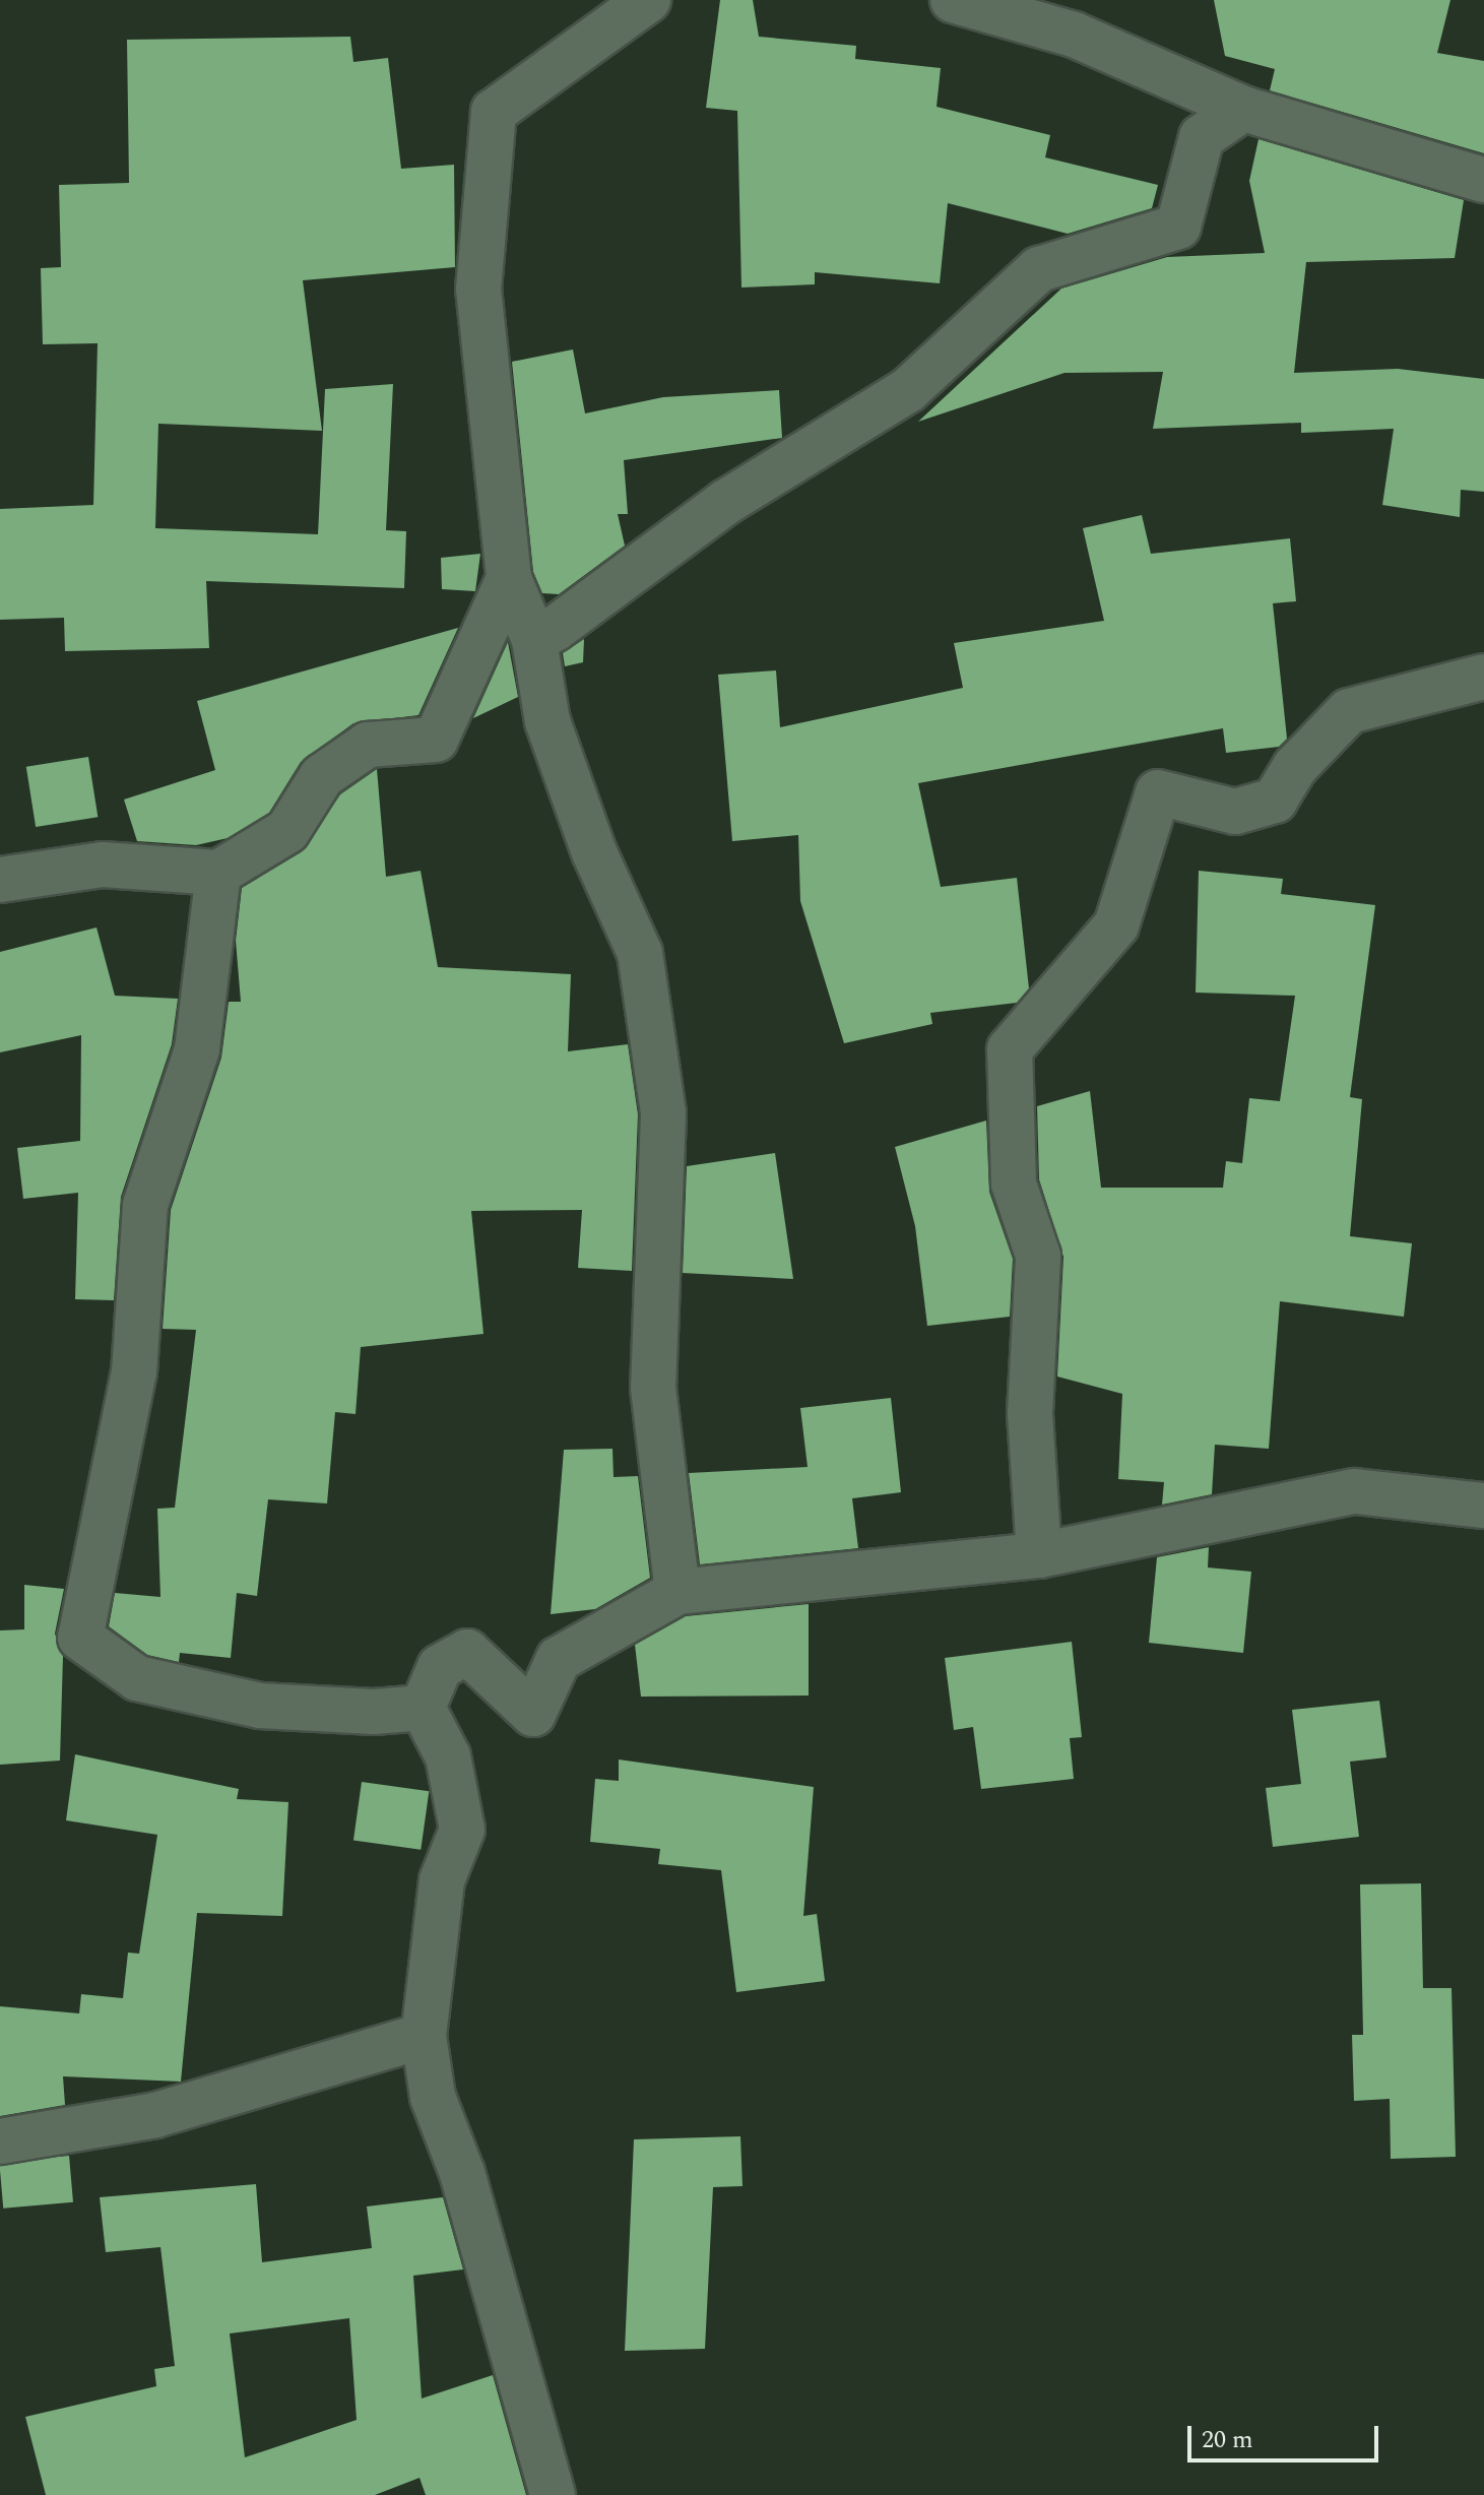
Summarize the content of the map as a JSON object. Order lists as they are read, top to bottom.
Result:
{
  "scale_bar": "20 m"
}
